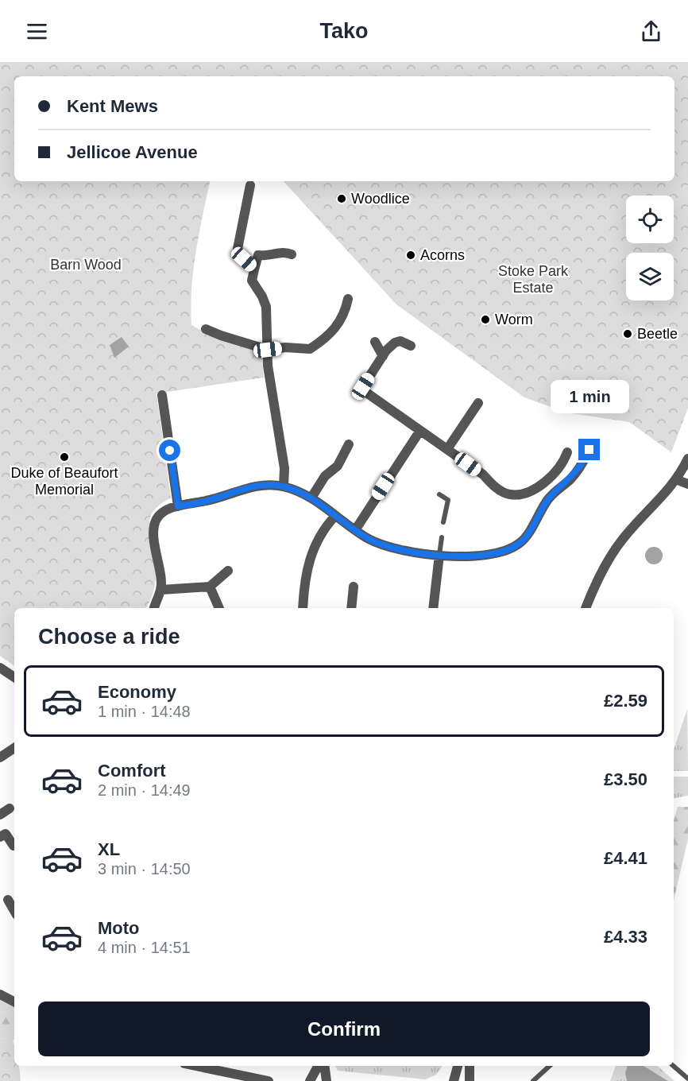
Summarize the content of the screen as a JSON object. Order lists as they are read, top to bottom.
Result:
{
  "parks": ["Barn Wood", "Stoke Park Estate"],
  "places": [
    "Woodlice",
    "Acorns",
    "Worm",
    "Beetle",
    "Duke of Beaufort Memorial"
  ],
  "page": {
    "header": "Tako",
    "banner": ["Kent Mews", "Jellicoe Avenue"],
    "bubble": "1 min",
    "heading": "Choose a ride",
    "list": [
      {
        "name": "Economy",
        "note": "1 min · 14:48",
        "value": "£2.59"
      },
      {
        "name": "Comfort",
        "note": "2 min · 14:49",
        "value": "£3.50"
      },
      {
        "name": "XL",
        "note": "3 min · 14:50",
        "value": "£4.41"
      },
      {
        "name": "Moto",
        "note": "4 min · 14:51",
        "value": "£4.33"
      }
    ],
    "buttons": "Confirm"
  }
}
